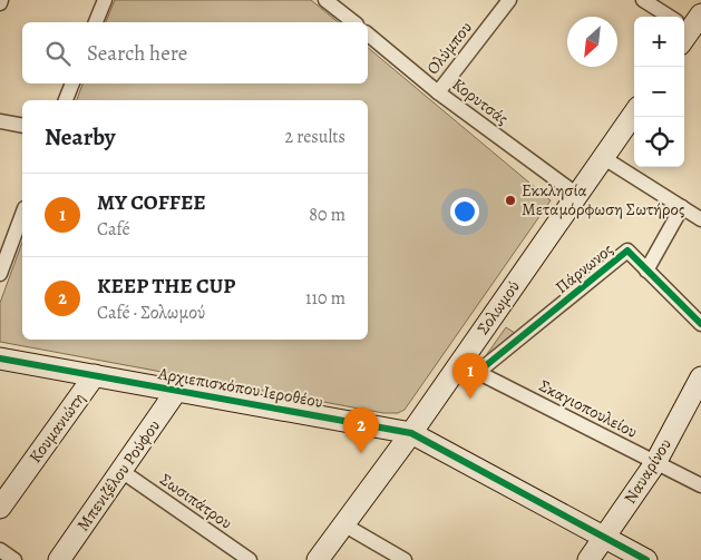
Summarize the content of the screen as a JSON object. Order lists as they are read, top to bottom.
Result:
{
  "streets": {
    "street": [
      "Ολύμπου",
      "Κορυτσάς",
      "Πάρνωνος",
      "Σολωμού",
      "Αρχιεπισκόπου Ιεροθέου",
      "Σκαγιοπουλείου",
      "Κουμανιώτη",
      "Ναυαρίνου",
      "Μπενιζέλου Ρούφου",
      "Σωσιπάτρου"
    ]
  },
  "crossings": [
    ["Ολύμπου", "Κορυτσάς"],
    ["Κορυτσάς", "Σολωμού"],
    ["Πάρνωνος", "Σολωμού"],
    ["Πάρνωνος", "Σκαγιοπουλείου"],
    ["Σολωμού", "Αρχιεπισκόπου Ιεροθέου"],
    ["Σολωμού", "Σκαγιοπουλείου"],
    ["Αρχιεπισκόπου Ιεροθέου", "Κουμανιώτη"],
    ["Αρχιεπισκόπου Ιεροθέου", "Ναυαρίνου"],
    ["Αρχιεπισκόπου Ιεροθέου", "Μπενιζέλου Ρούφου"],
    ["Σκαγιοπουλείου", "Ναυαρίνου"],
    ["Μπενιζέλου Ρούφου", "Σωσιπάτρου"]
  ],
  "places": ["Εκκλησία Μεταμόρφωση Σωτήρος"],
  "north": "bottom left",
  "page": {
    "map_buttons": ["+", "−"],
    "search": "Search here",
    "heading": ["Nearby", "2 results"],
    "list": [
      {
        "mark": "1",
        "name": "MY COFFEE",
        "note": "Café",
        "value": "80 m"
      },
      {
        "mark": "2",
        "name": "KEEP THE CUP",
        "note": "Café · Σολωμού",
        "value": "110 m"
      }
    ],
    "pins": ["1", "2"]
  }
}
